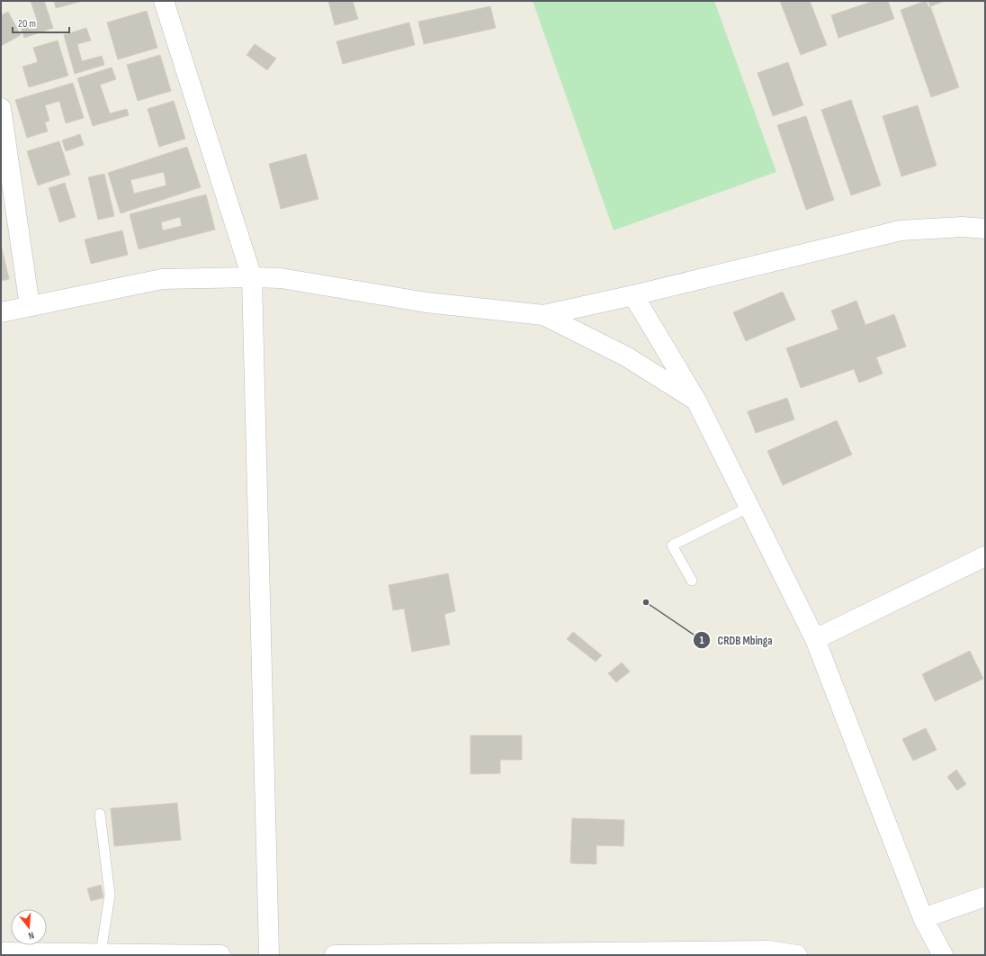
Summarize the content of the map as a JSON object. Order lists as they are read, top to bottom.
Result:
{
  "places": ["CRDB Mbinga"],
  "scale_bar": "20 m",
  "north": "bottom"
}
